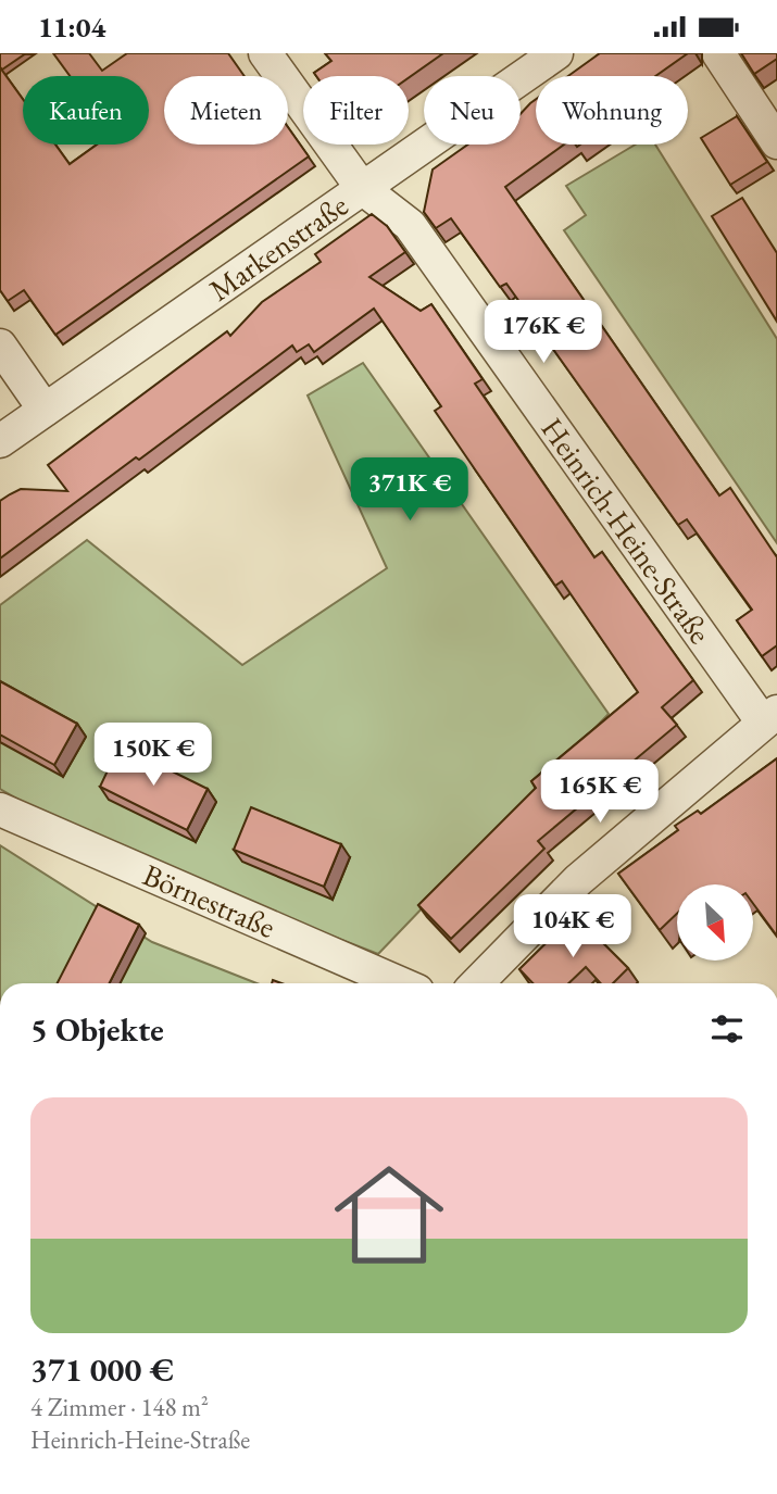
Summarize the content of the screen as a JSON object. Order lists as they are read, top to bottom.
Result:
{
  "streets": {
    "street": ["Markenstraße", "Heinrich-Heine-Straße", "Börnestraße"]
  },
  "crossings": [
    ["Markenstraße", "Heinrich-Heine-Straße"]
  ],
  "north": "bottom right",
  "page": {
    "status": "11:04",
    "chip": [
      "Kaufen",
      "Mieten",
      "Filter",
      "Neu",
      "Wohnung"
    ],
    "price": [
      "176K €",
      "371K €",
      "150K €",
      "165K €",
      "104K €"
    ],
    "heading": "5 Objekte",
    "list": [
      {
        "name": "371 000 €",
        "note": "4 Zimmer · 148 m² · Heinrich-Heine-Straße"
      }
    ]
  }
}
